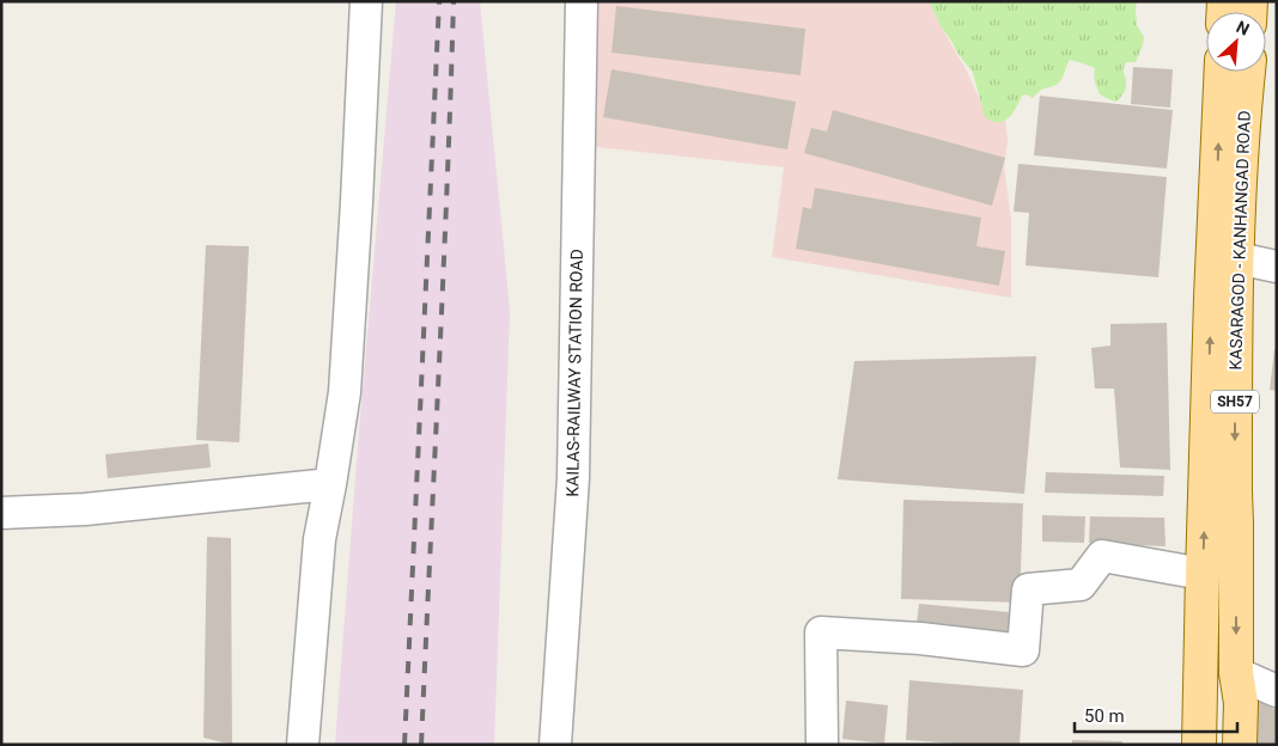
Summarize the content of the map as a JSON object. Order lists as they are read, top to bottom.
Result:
{
  "streets": {
    "main road": ["KASARAGOD - KANHANGAD ROAD", "SH57"],
    "street": ["KAILAS-RAILWAY STATION ROAD"]
  },
  "scale_bar": "50 m",
  "north": "top right"
}
